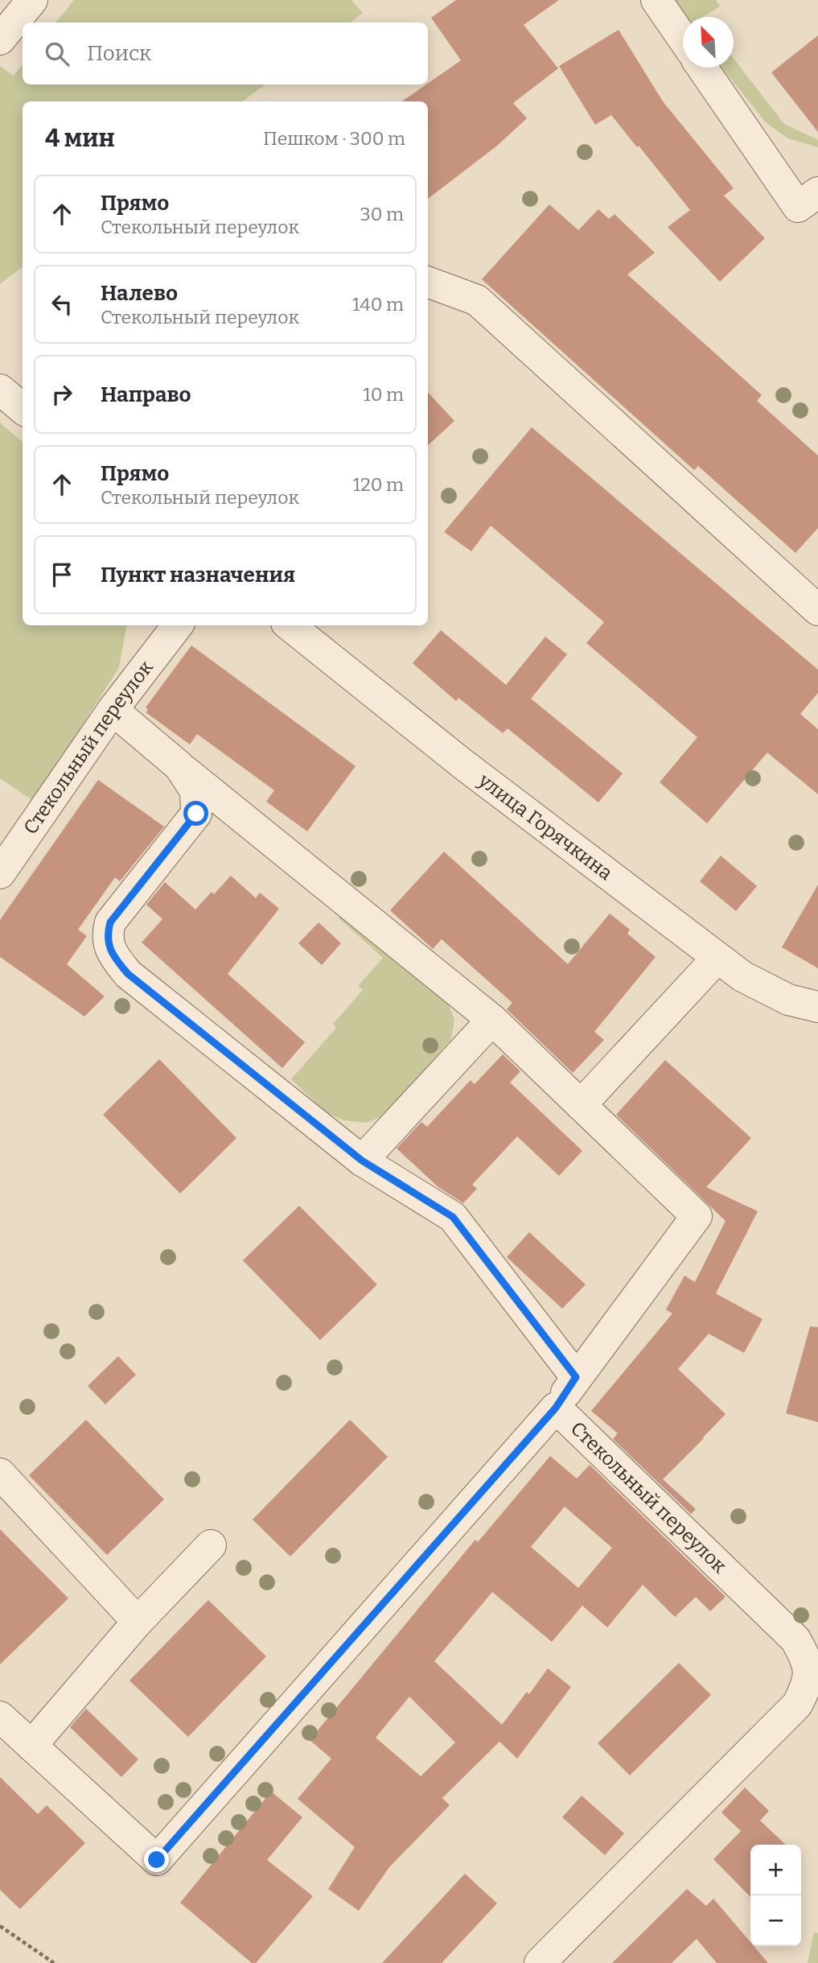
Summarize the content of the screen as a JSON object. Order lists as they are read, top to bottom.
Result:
{
  "streets": {
    "street": ["Стекольный переулок", "улица Горячкина"]
  },
  "north": "top left",
  "page": {
    "search": "Поиск",
    "heading": ["4 мин", "Пешком · 300 m"],
    "list": [
      ["Прямо", "Стекольный переулок", "30 m"],
      ["Налево", "Стекольный переулок", "140 m"],
      ["Направо", "10 m"],
      ["Прямо", "Стекольный переулок", "120 m"],
      "Пункт назначения"
    ],
    "map_buttons": ["+", "−"]
  }
}
